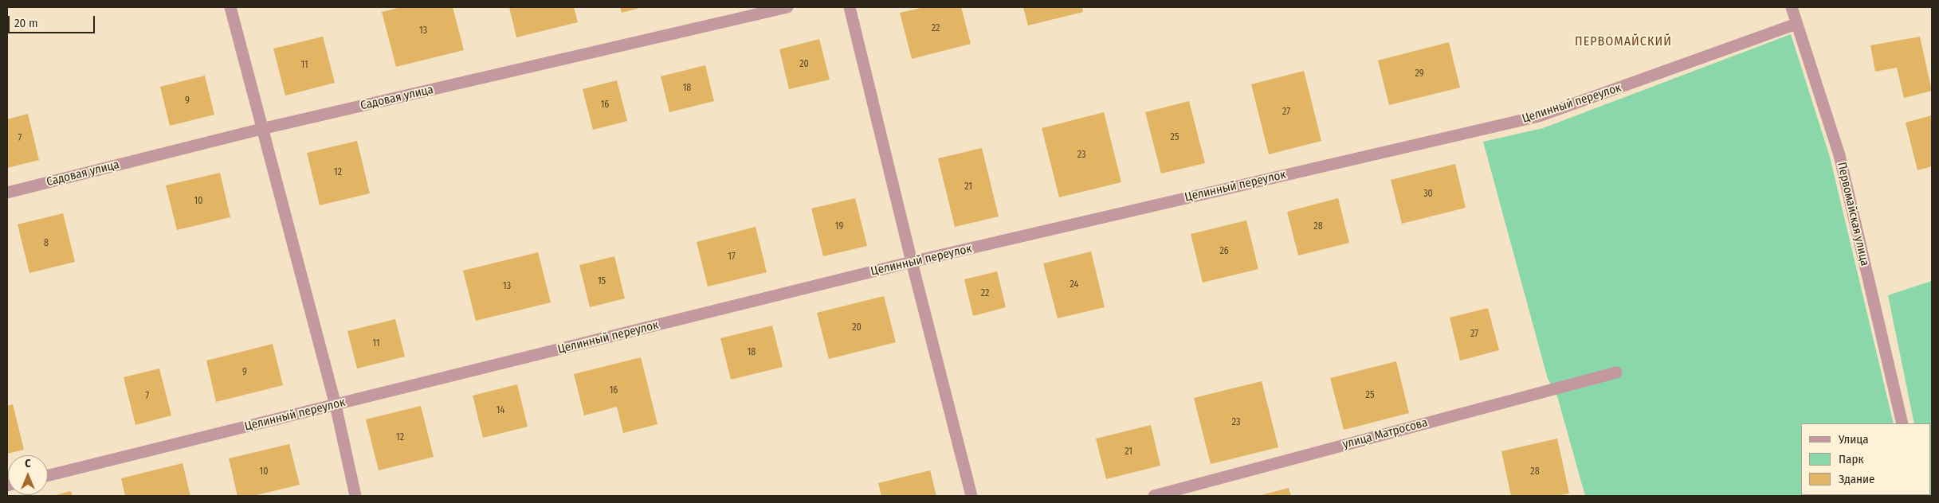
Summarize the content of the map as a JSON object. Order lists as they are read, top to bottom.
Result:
{
  "streets": {
    "street": [
      "Садовая улица",
      "Целинный переулок",
      "Первомайская улица",
      "улица Матросова"
    ]
  },
  "crossings": [
    ["Целинный переулок", "Первомайская улица"]
  ],
  "districts": ["ПЕРВОМАЙСКИЙ"],
  "house_numbers": [
    "22",
    "13",
    "20",
    "11",
    "29",
    "18",
    "9",
    "16",
    "27",
    "25",
    "7",
    "23",
    "12",
    "21",
    "30",
    "10",
    "19",
    "28",
    "8",
    "26",
    "17",
    "15",
    "24",
    "13",
    "22",
    "20",
    "27",
    "11",
    "18",
    "9",
    "16",
    "25",
    "7",
    "14",
    "23",
    "12",
    "21",
    "10",
    "28"
  ],
  "legend": ["Улица", "Парк", "Здание"],
  "scale_bar": "20 m",
  "north": "top"
}
